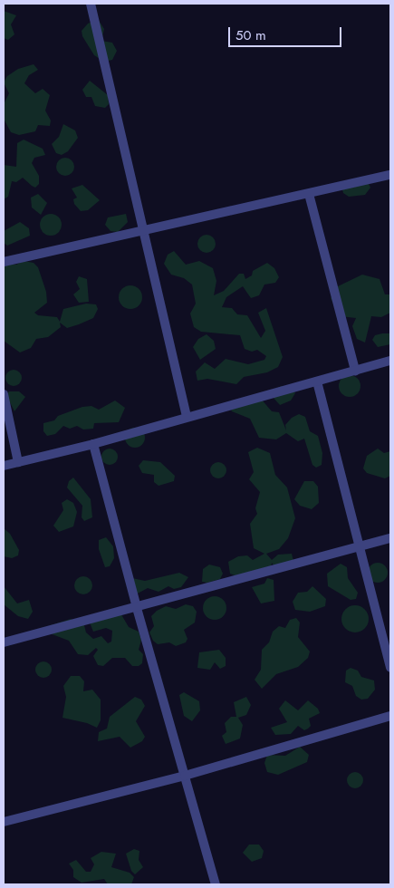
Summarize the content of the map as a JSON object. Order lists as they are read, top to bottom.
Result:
{
  "scale_bar": "50 m"
}
